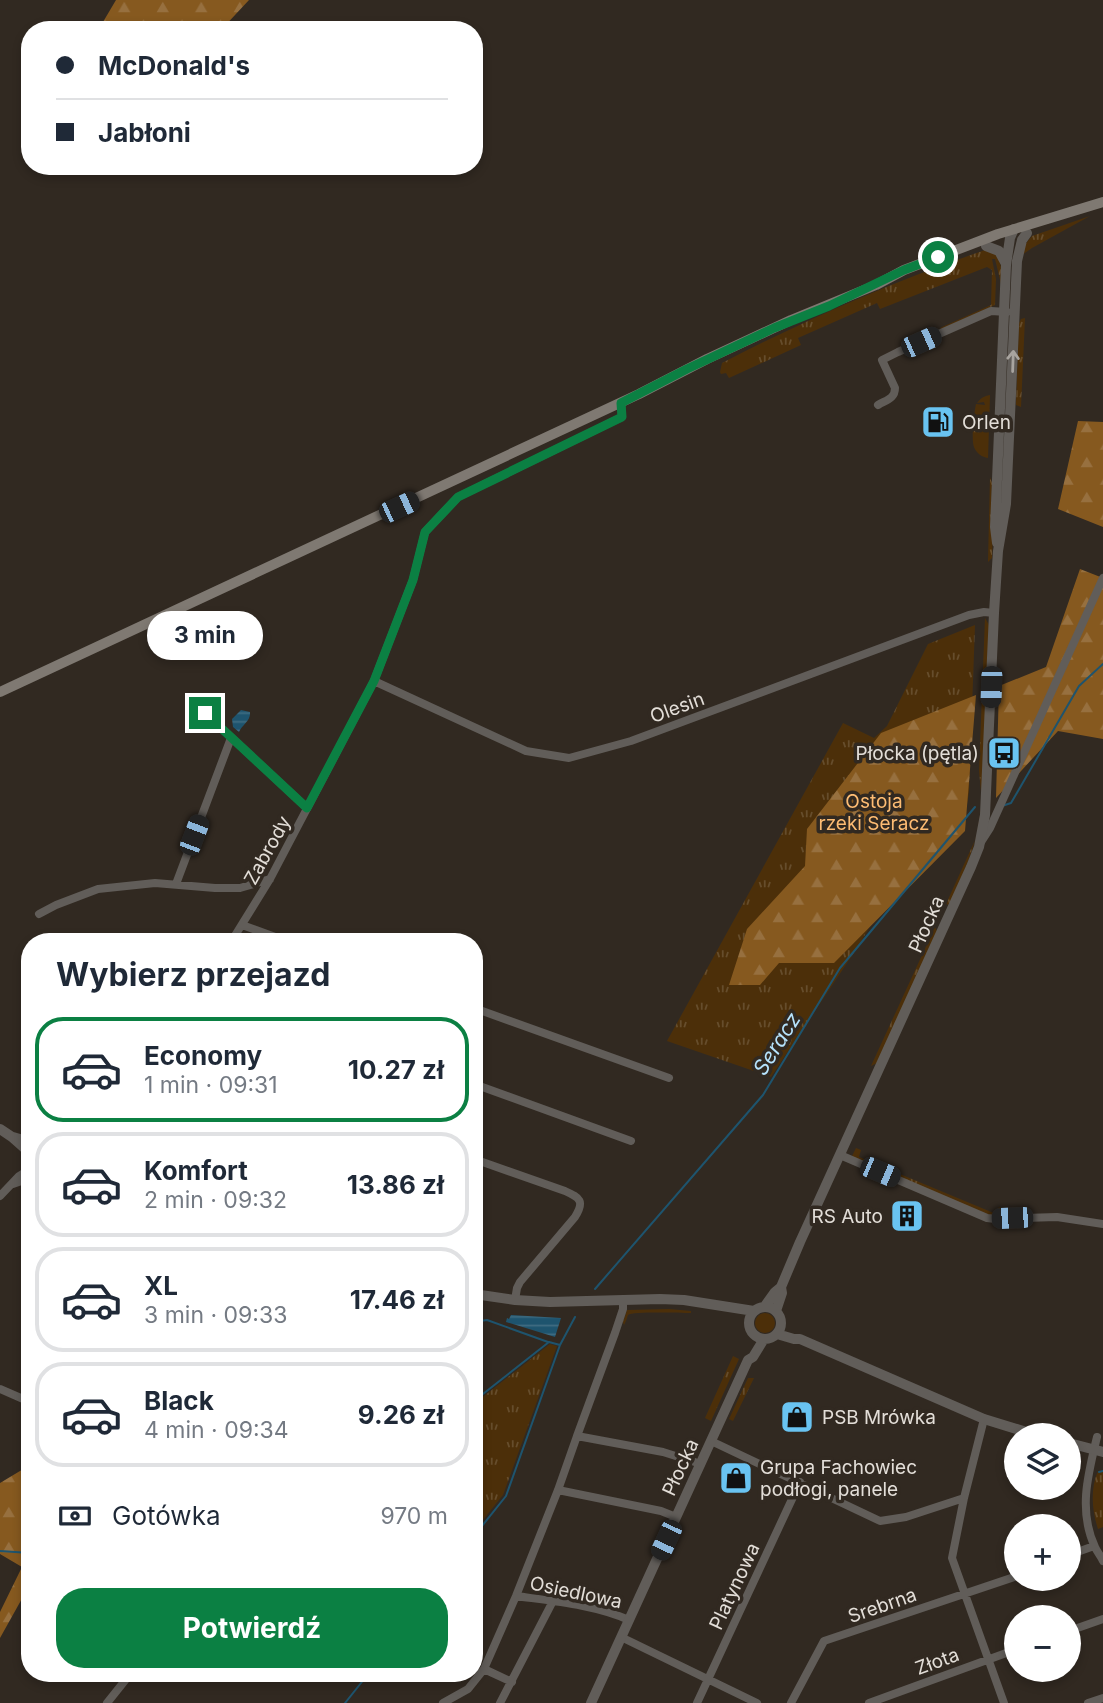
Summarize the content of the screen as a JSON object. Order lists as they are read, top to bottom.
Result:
{
  "streets": {
    "street": [
      "Olesin",
      "Zabrody",
      "Płocka",
      "Platynowa",
      "Osiedlowa",
      "Srebrna",
      "Złota"
    ]
  },
  "crossings": [
    ["Olesin", "Zabrody"],
    ["Olesin", "Płocka"],
    ["Płocka", "Osiedlowa"]
  ],
  "water": ["Seracz"],
  "parks": ["Ostoja rzeki Seracz"],
  "places": {
    "fuel station": ["Orlen"],
    "bus stop": ["Płocka (pętla)"],
    "building": ["RS Auto"],
    "shop": ["PSB Mrówka", "Grupa Fachowiec podłogi, panele"]
  },
  "page": {
    "banner": ["McDonald's", "Jabłoni"],
    "bubble": "3 min",
    "heading": "Wybierz przejazd",
    "list": [
      {
        "name": "Economy",
        "note": "1 min · 09:31",
        "value": "10.27 zł"
      },
      {
        "name": "Komfort",
        "note": "2 min · 09:32",
        "value": "13.86 zł"
      },
      {
        "name": "XL",
        "note": "3 min · 09:33",
        "value": "17.46 zł"
      },
      {
        "name": "Black",
        "note": "4 min · 09:34",
        "value": "9.26 zł"
      }
    ],
    "map_buttons": ["+", "−"],
    "pay": ["Gotówka", "970 m"],
    "buttons": "Potwierdź"
  }
}
